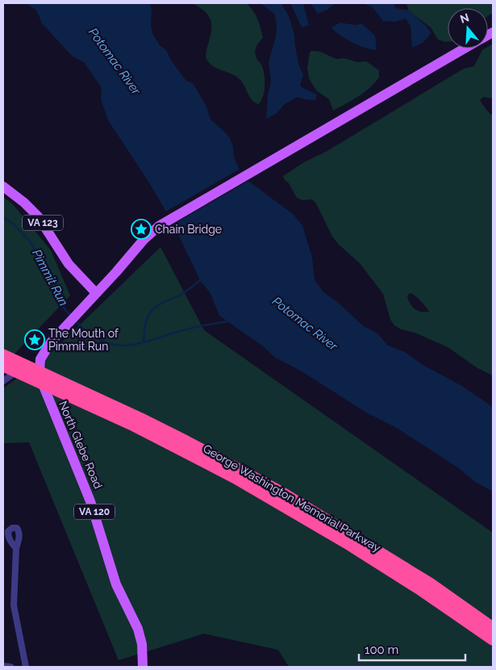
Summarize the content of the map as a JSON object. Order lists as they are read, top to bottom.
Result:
{
  "streets": {
    "highway": ["George Washington Memorial Parkway"],
    "main road": ["VA 123", "North Glebe Road", "VA 120"]
  },
  "water": ["Potomac River", "Pimmit Run"],
  "places": {
    "place": ["Chain Bridge", "The Mouth of Pimmit Run"]
  },
  "scale_bar": "100 m",
  "north": "top"
}
